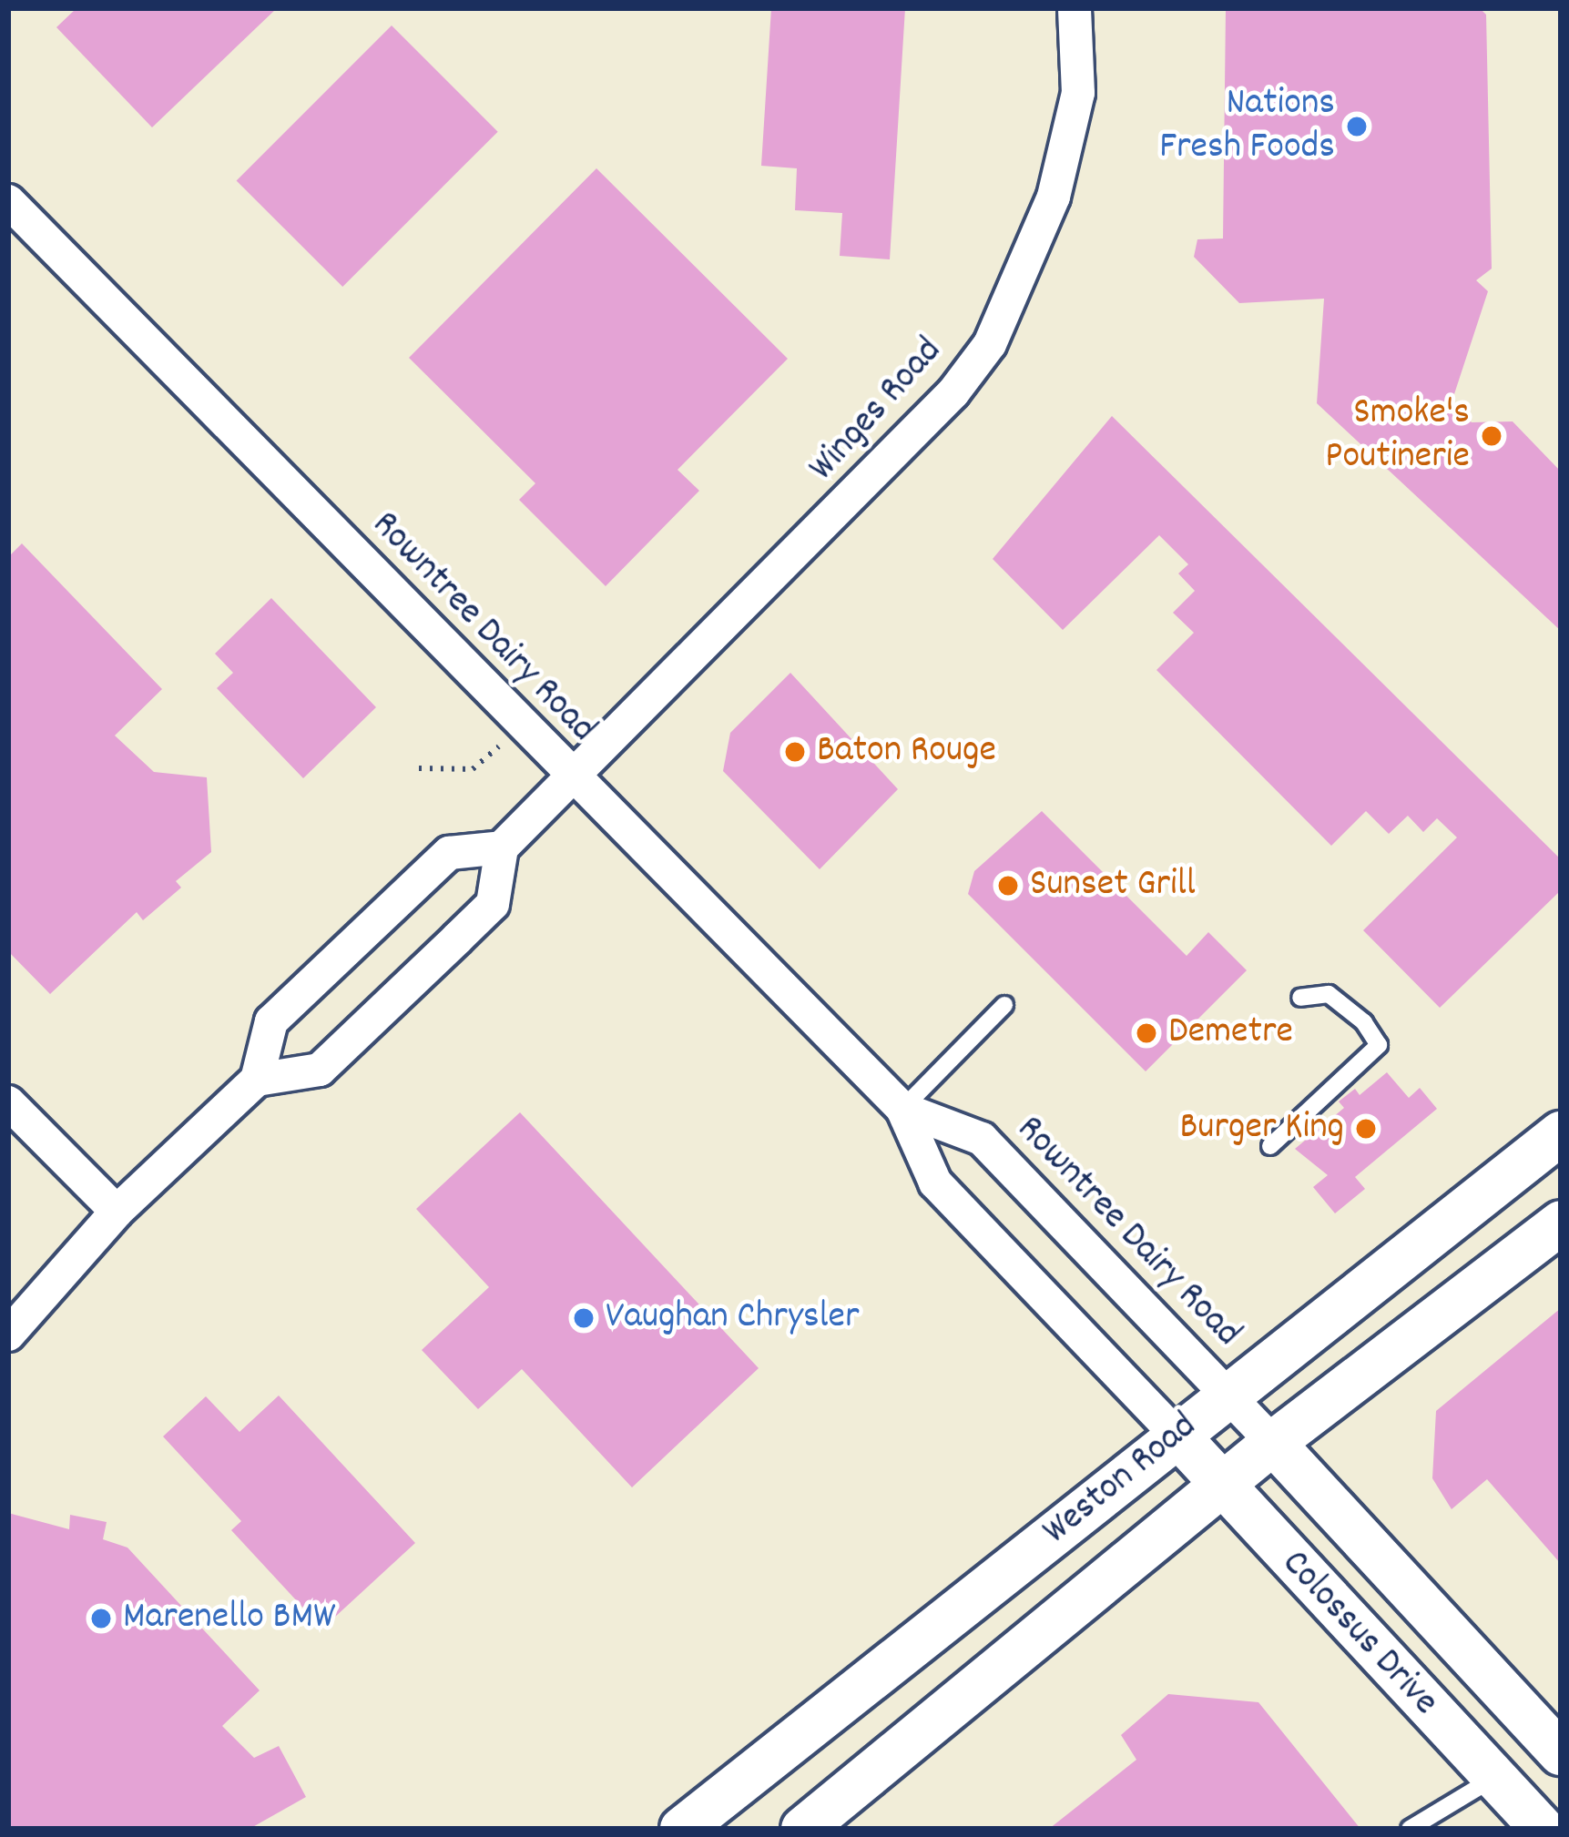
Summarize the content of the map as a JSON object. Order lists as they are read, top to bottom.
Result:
{
  "streets": {
    "main road": ["Weston Road", "Colossus Drive"],
    "street": ["Winges Road", "Rowntree Dairy Road"]
  },
  "crossings": [
    ["Winges Road", "Rowntree Dairy Road"],
    ["Rowntree Dairy Road", "Weston Road"],
    ["Rowntree Dairy Road", "Colossus Drive"],
    ["Weston Road", "Colossus Drive"]
  ],
  "places": [
    "Nations Fresh Foods",
    "Smoke's Poutinerie",
    "Baton Rouge",
    "Sunset Grill",
    "Demetre",
    "Burger King",
    "Vaughan Chrysler",
    "Marenello BMW"
  ]
}
